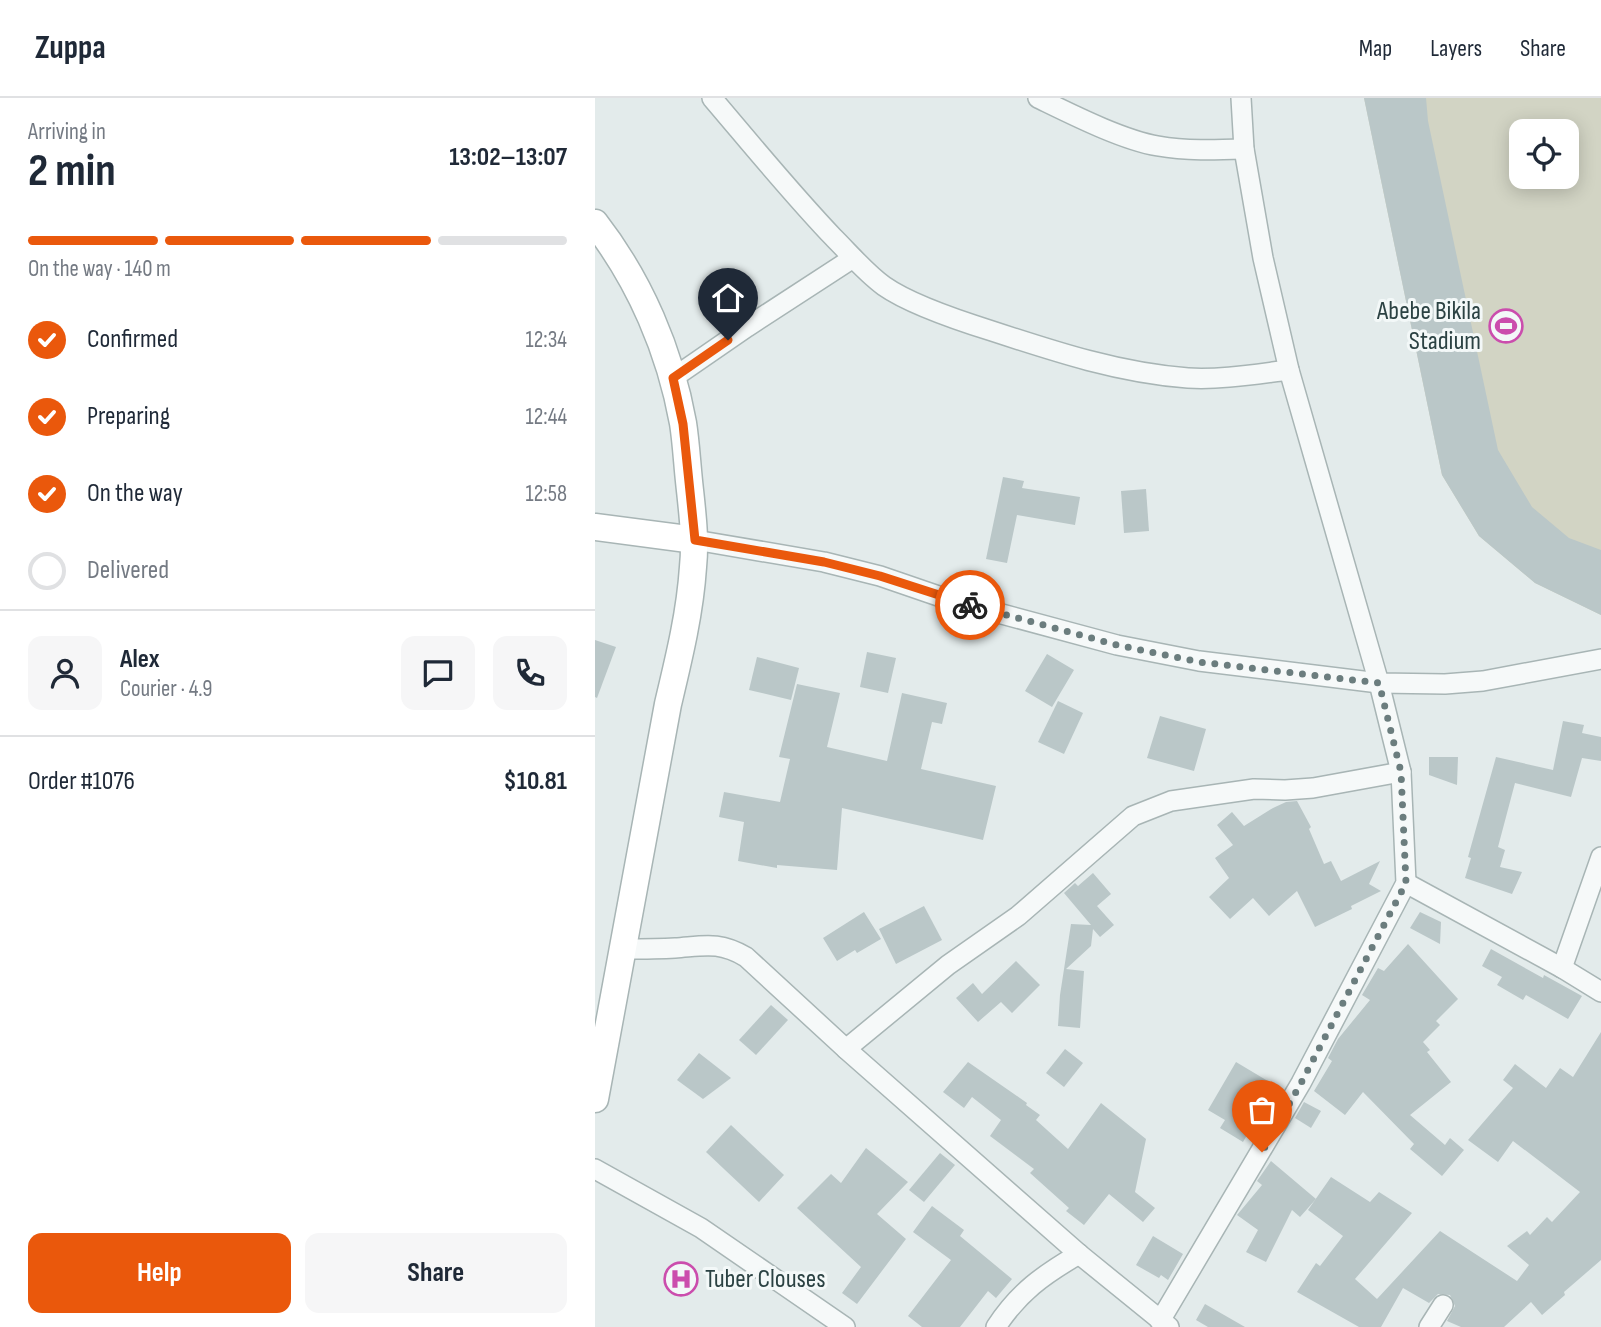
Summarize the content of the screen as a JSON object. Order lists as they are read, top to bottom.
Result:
{
  "places": {
    "sports": ["Abebe Bikila Stadium"],
    "hospital": ["Tuber Clouses"]
  },
  "page": {
    "header": "Zuppa",
    "nav": ["Map", "Layers", "Share"],
    "heading": ["2 min", "Arriving in", "13:02–13:07"],
    "panel": [
      "Alex",
      "Courier · 4.9",
      "Order #1076",
      "$10.81"
    ],
    "bar": "On the way · 140 m",
    "list": [
      ["Confirmed", "12:34"],
      ["Preparing", "12:44"],
      ["On the way", "12:58"],
      "Delivered"
    ],
    "buttons": ["Help", "Share"]
  }
}
